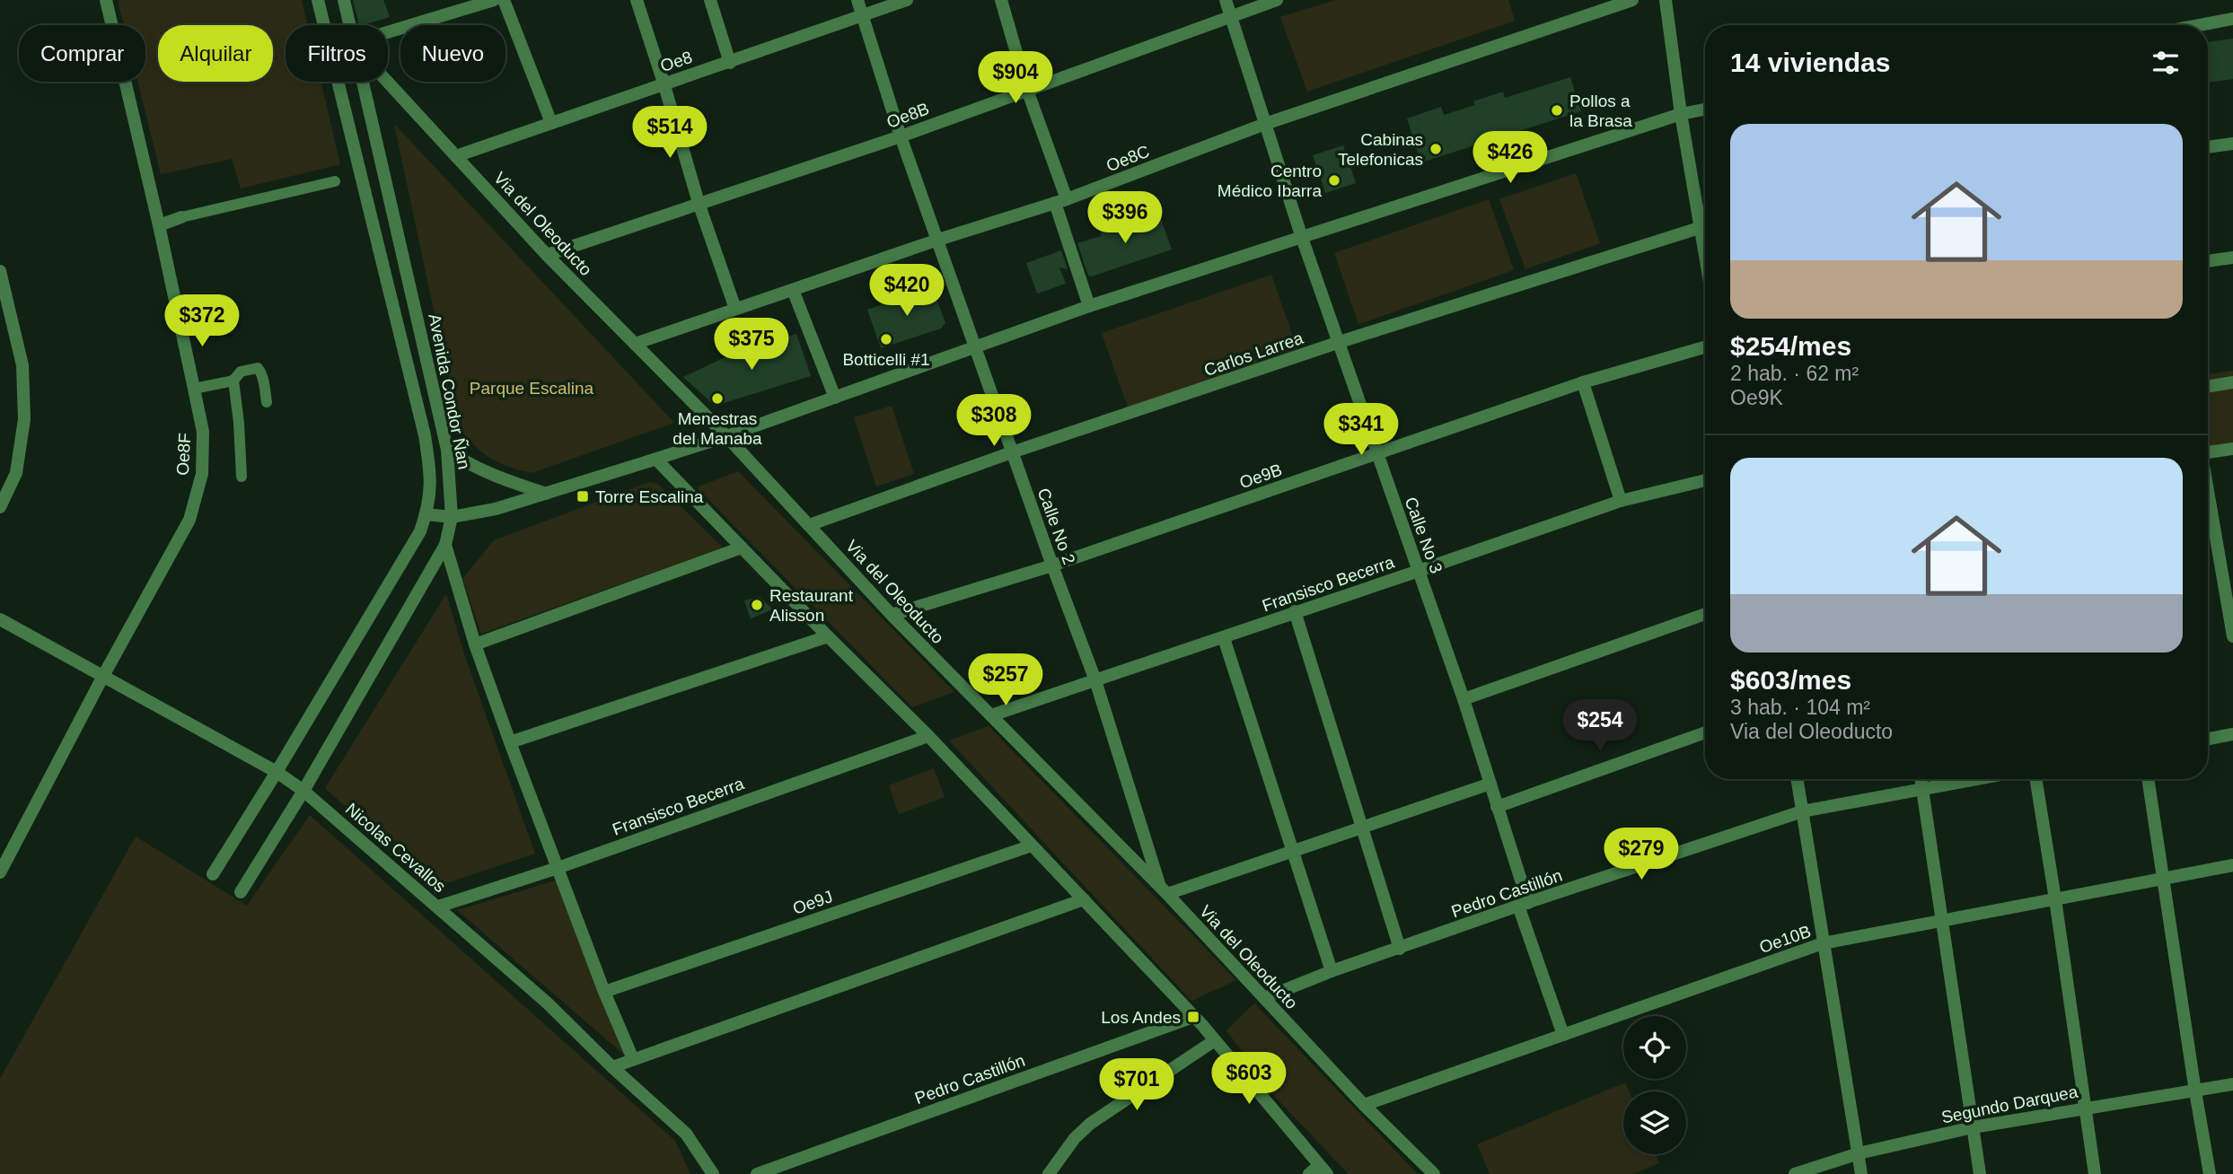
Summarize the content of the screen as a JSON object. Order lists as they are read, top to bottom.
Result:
{
  "streets": {
    "street": [
      "Oe8",
      "Oe8B",
      "Oe8C",
      "Via del Oleoducto",
      "Carlos Larrea",
      "Avenida Condor Ñan",
      "Oe8F",
      "Oe9B",
      "Calle No 2",
      "Calle No 3",
      "Fransisco Becerra",
      "Nicolas Cevallos",
      "Pedro Castillón",
      "Oe9J",
      "Oe10B",
      "Segundo Darquea"
    ]
  },
  "crossings": [
    ["Oe8", "Via del Oleoducto"],
    ["Oe8", "Calle No 2"],
    ["Oe8B", "Via del Oleoducto"],
    ["Oe8B", "Calle No 2"],
    ["Oe8B", "Calle No 3"],
    ["Oe8C", "Via del Oleoducto"],
    ["Oe8C", "Calle No 2"],
    ["Oe8C", "Calle No 3"],
    ["Via del Oleoducto", "Carlos Larrea"],
    ["Via del Oleoducto", "Oe9B"],
    ["Via del Oleoducto", "Calle No 2"],
    ["Via del Oleoducto", "Fransisco Becerra"],
    ["Via del Oleoducto", "Pedro Castillón"],
    ["Via del Oleoducto", "Oe10B"],
    ["Carlos Larrea", "Calle No 2"],
    ["Carlos Larrea", "Calle No 3"],
    ["Avenida Condor Ñan", "Nicolas Cevallos"],
    ["Oe8F", "Nicolas Cevallos"],
    ["Oe9B", "Calle No 2"],
    ["Oe9B", "Calle No 3"],
    ["Calle No 2", "Fransisco Becerra"],
    ["Calle No 3", "Fransisco Becerra"],
    ["Calle No 3", "Pedro Castillón"],
    ["Calle No 3", "Oe10B"],
    ["Fransisco Becerra", "Nicolas Cevallos"]
  ],
  "parks": ["Parque Escalina"],
  "places": {
    "other": [
      "Pollos a la Brasa",
      "Cabinas Telefonicas",
      "Centro Médico Ibarra",
      "Botticelli #1",
      "Menestras del Manaba",
      "Restaurant Alisson"
    ],
    "transit": ["Torre Escalina", "Los Andes"]
  },
  "page": {
    "chip": [
      "Comprar",
      "Alquilar",
      "Filtros",
      "Nuevo"
    ],
    "heading": "14 viviendas",
    "price": [
      "$904",
      "$514",
      "$426",
      "$396",
      "$420",
      "$372",
      "$375",
      "$308",
      "$341",
      "$257",
      "$254",
      "$279",
      "$603",
      "$701"
    ],
    "list": [
      {
        "name": "$254/mes",
        "note": "2 hab. · 62 m² · Oe9K"
      },
      {
        "name": "$603/mes",
        "note": "3 hab. · 104 m² · Via del Oleoducto"
      }
    ]
  }
}
